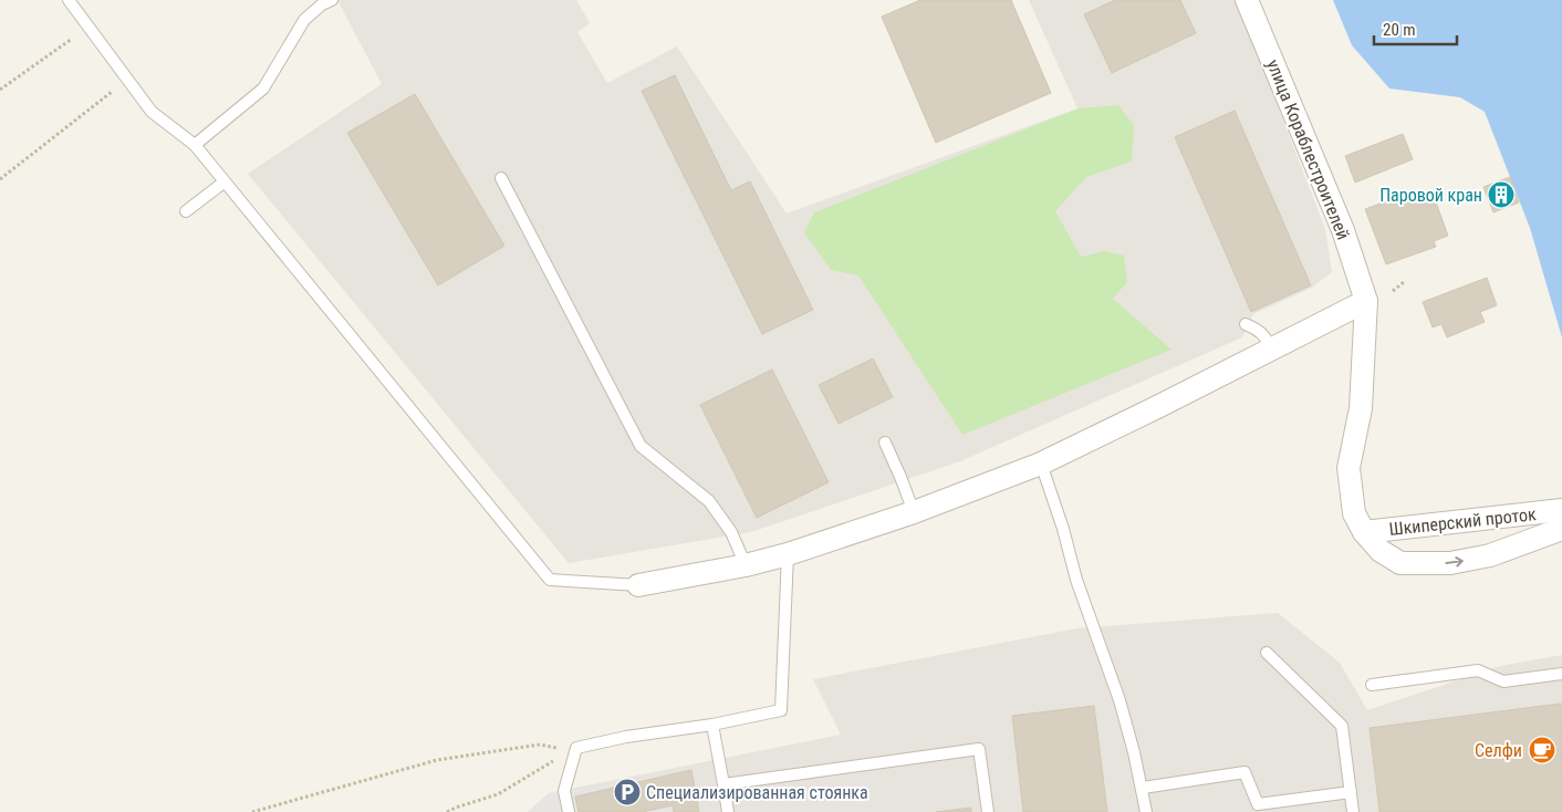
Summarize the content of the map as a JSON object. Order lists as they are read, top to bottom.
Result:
{
  "streets": {
    "street": ["улица Кораблестроителей", "Шкиперский проток"]
  },
  "places": {
    "building": ["Паровой кран"],
    "cafe": ["Селфи"],
    "parking": ["Специализированная стоянка"]
  },
  "scale_bar": "20 m"
}
